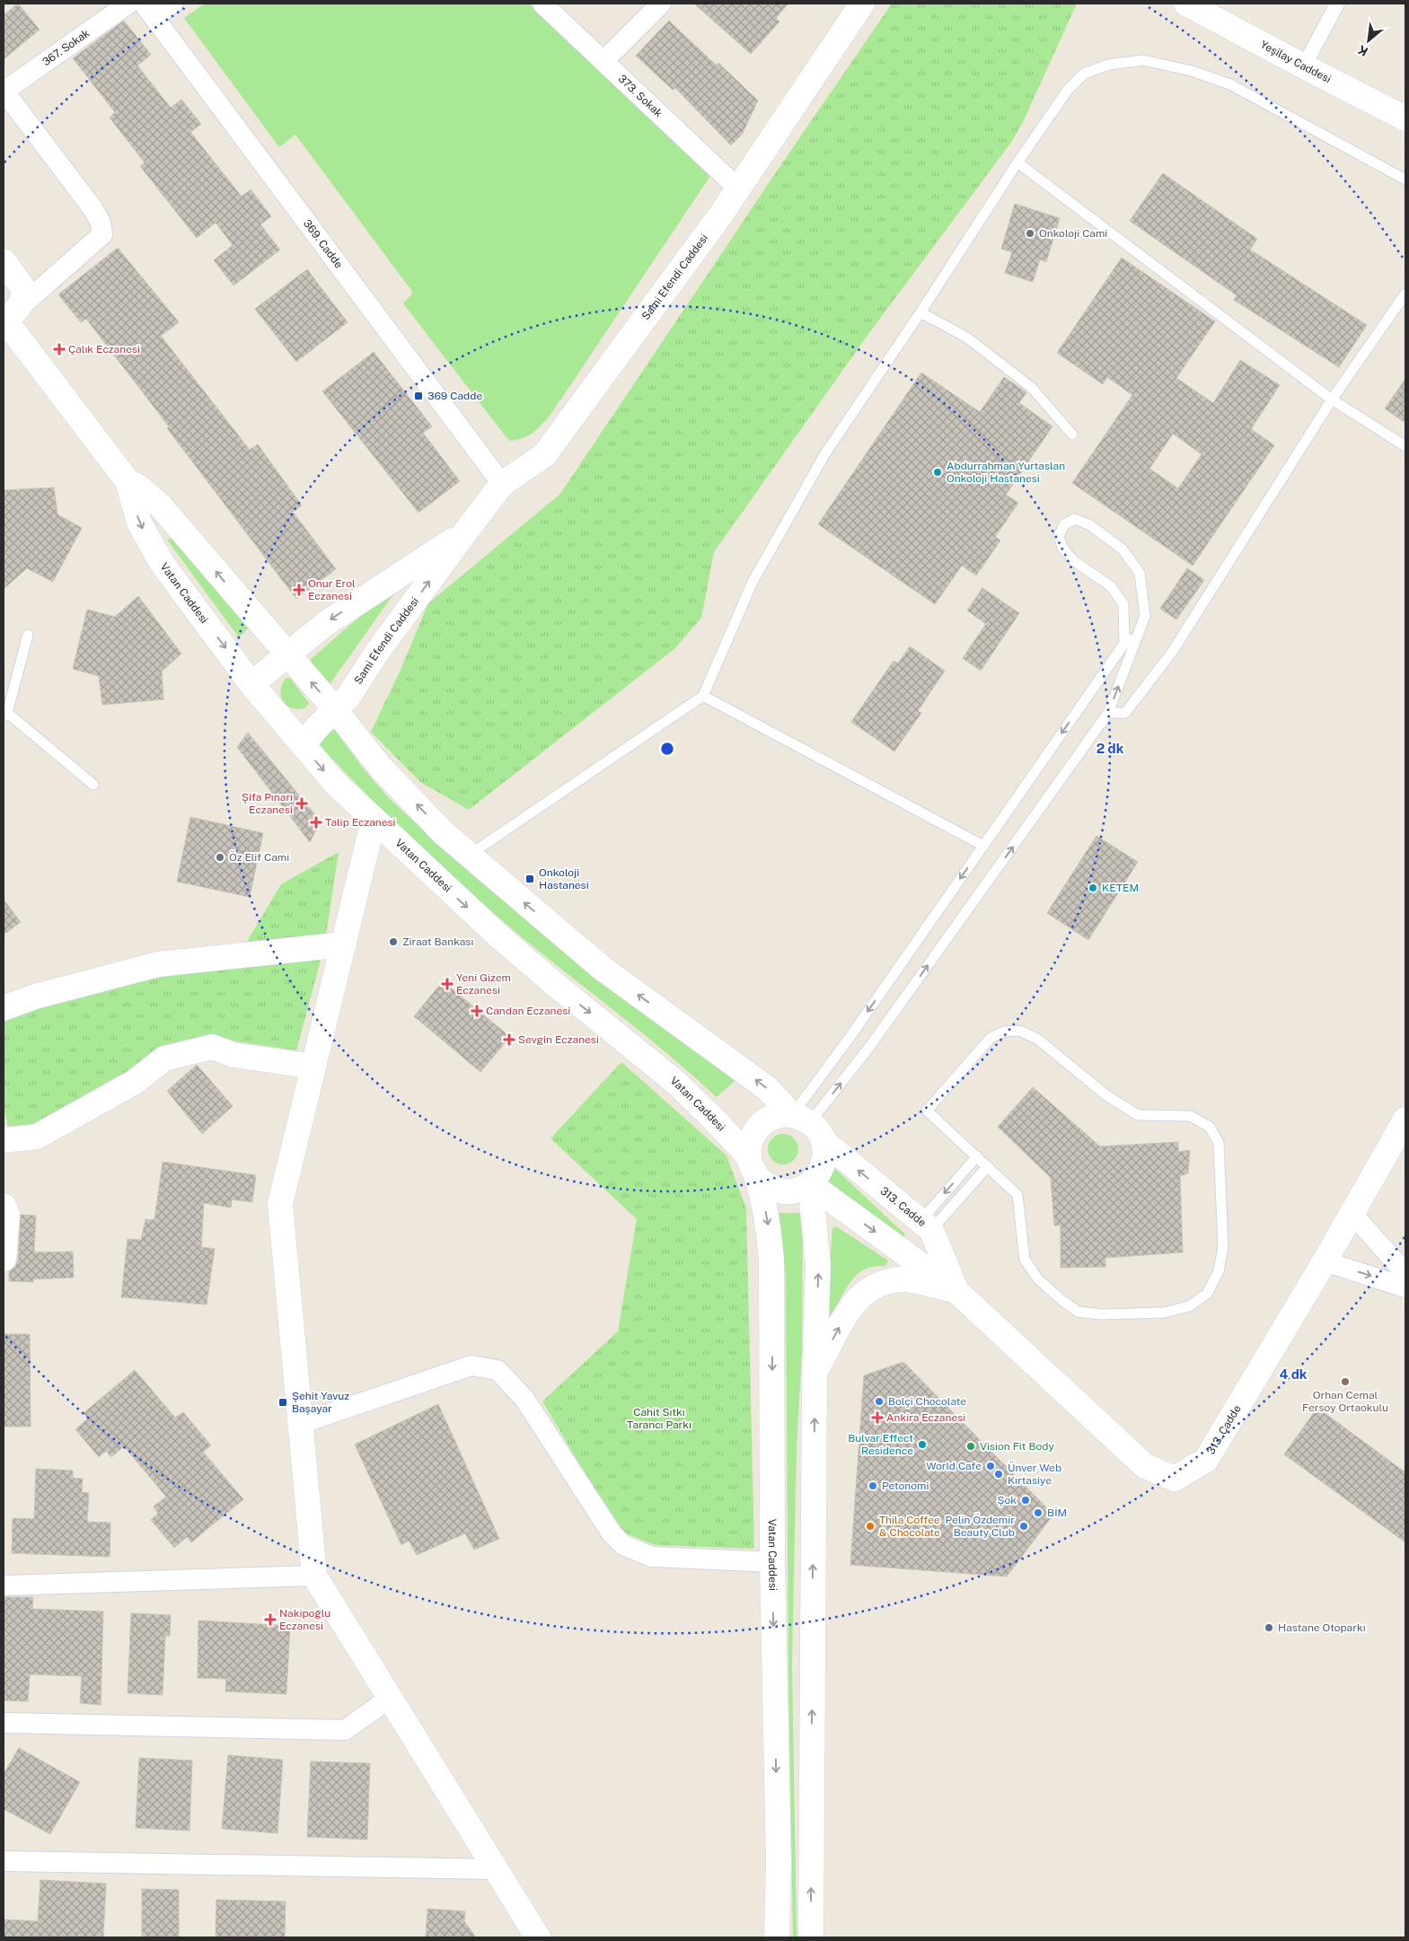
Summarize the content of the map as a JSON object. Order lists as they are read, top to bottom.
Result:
{
  "streets": {
    "main road": [
      "Yeşilay Caddesi",
      "Sami Efendi Caddesi",
      "Vatan Caddesi",
      "313. Cadde"
    ],
    "street": ["367. Sokak", "373. Sokak", "369. Cadde"]
  },
  "crossings": [
    ["373. Sokak", "Sami Efendi Caddesi"],
    ["369. Cadde", "Sami Efendi Caddesi"],
    ["Sami Efendi Caddesi", "Vatan Caddesi"],
    ["Vatan Caddesi", "313. Cadde"]
  ],
  "parks": ["Cahit Sıtkı Tarancı Parkı"],
  "places": {
    "other": [
      "Onkoloji Cami",
      "Abdurrahman Yurtaslan Onkoloji Hastanesi",
      "Öz Elif Cami",
      "KETEM",
      "Ziraat Bankası",
      "Orhan Cemal Fersoy Ortaokulu",
      "Bolçi Chocolate",
      "Bulvar Effect Residence",
      "Vision Fit Body",
      "World Cafe",
      "Ünver Web Kırtasiye",
      "Petonomi",
      "Şok",
      "BİM",
      "Thila Coffee & Chocolate",
      "Pelin Özdemir Beauty Club",
      "Hastane Otoparkı"
    ],
    "health": [
      "Çalık Eczanesi",
      "Onur Erol Eczanesi",
      "Şifa Pınarı Eczanesi",
      "Talip Eczanesi",
      "Yeni Gizem Eczanesi",
      "Candan Eczanesi",
      "Sevgin Eczanesi",
      "Ankira Eczanesi",
      "Nakipoğlu Eczanesi"
    ],
    "transit": ["369 Cadde", "Onkoloji Hastanesi", "Şehit Yavuz Başayar"]
  },
  "north": "bottom left",
  "rings": ["2 dk", "4 dk"]
}
